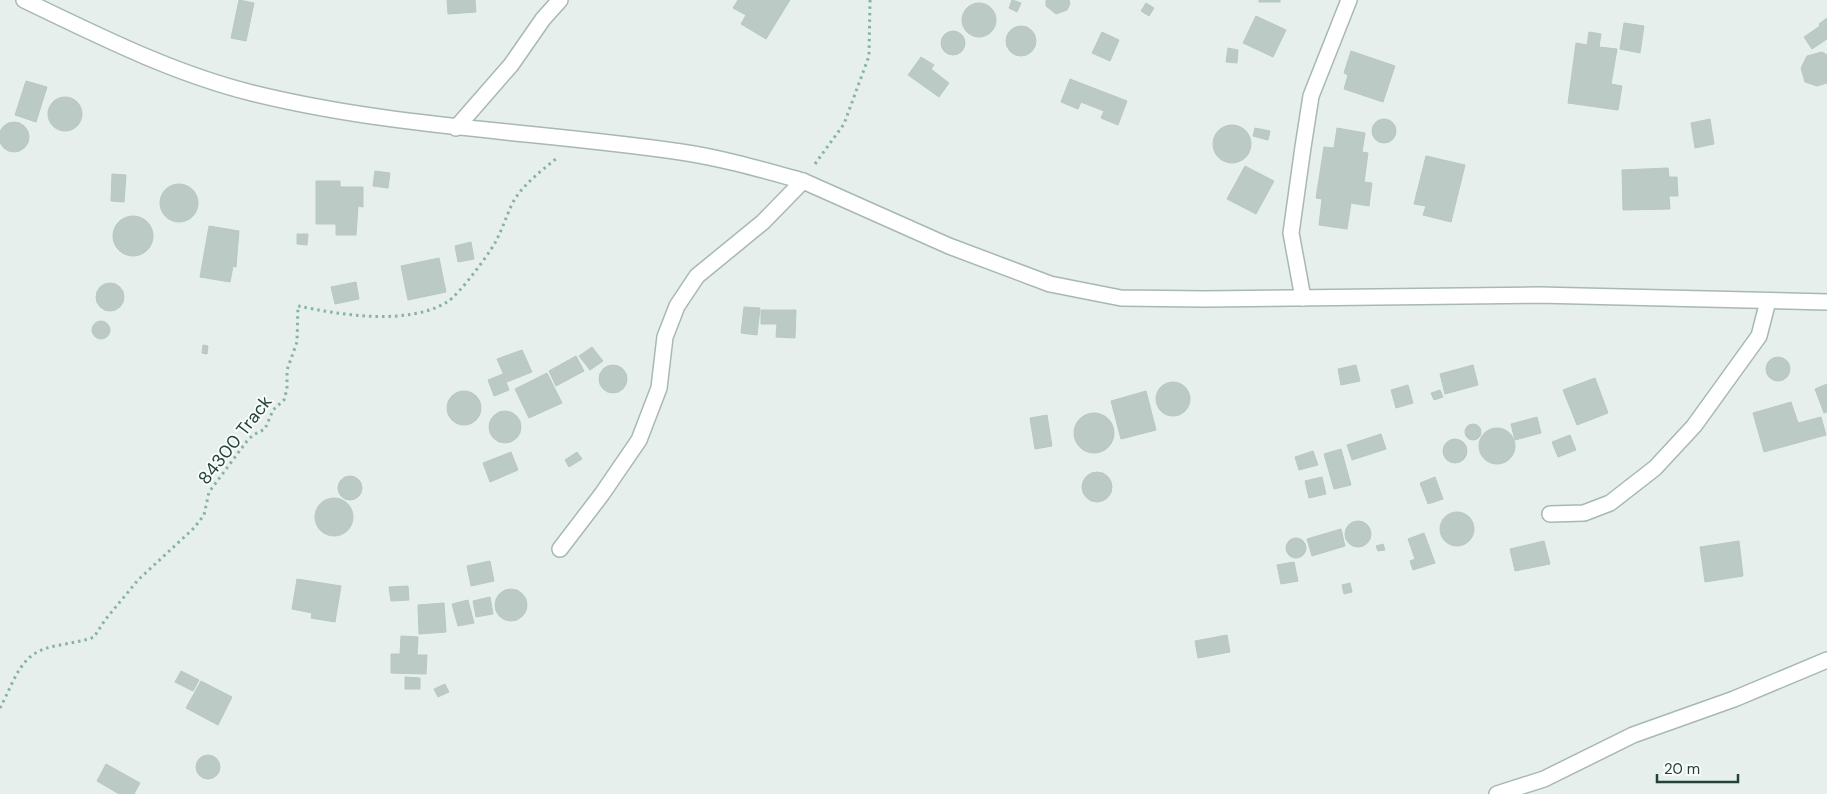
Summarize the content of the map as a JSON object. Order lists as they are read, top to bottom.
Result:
{
  "streets": {
    "path": ["84300 Track"]
  },
  "scale_bar": "20 m"
}
